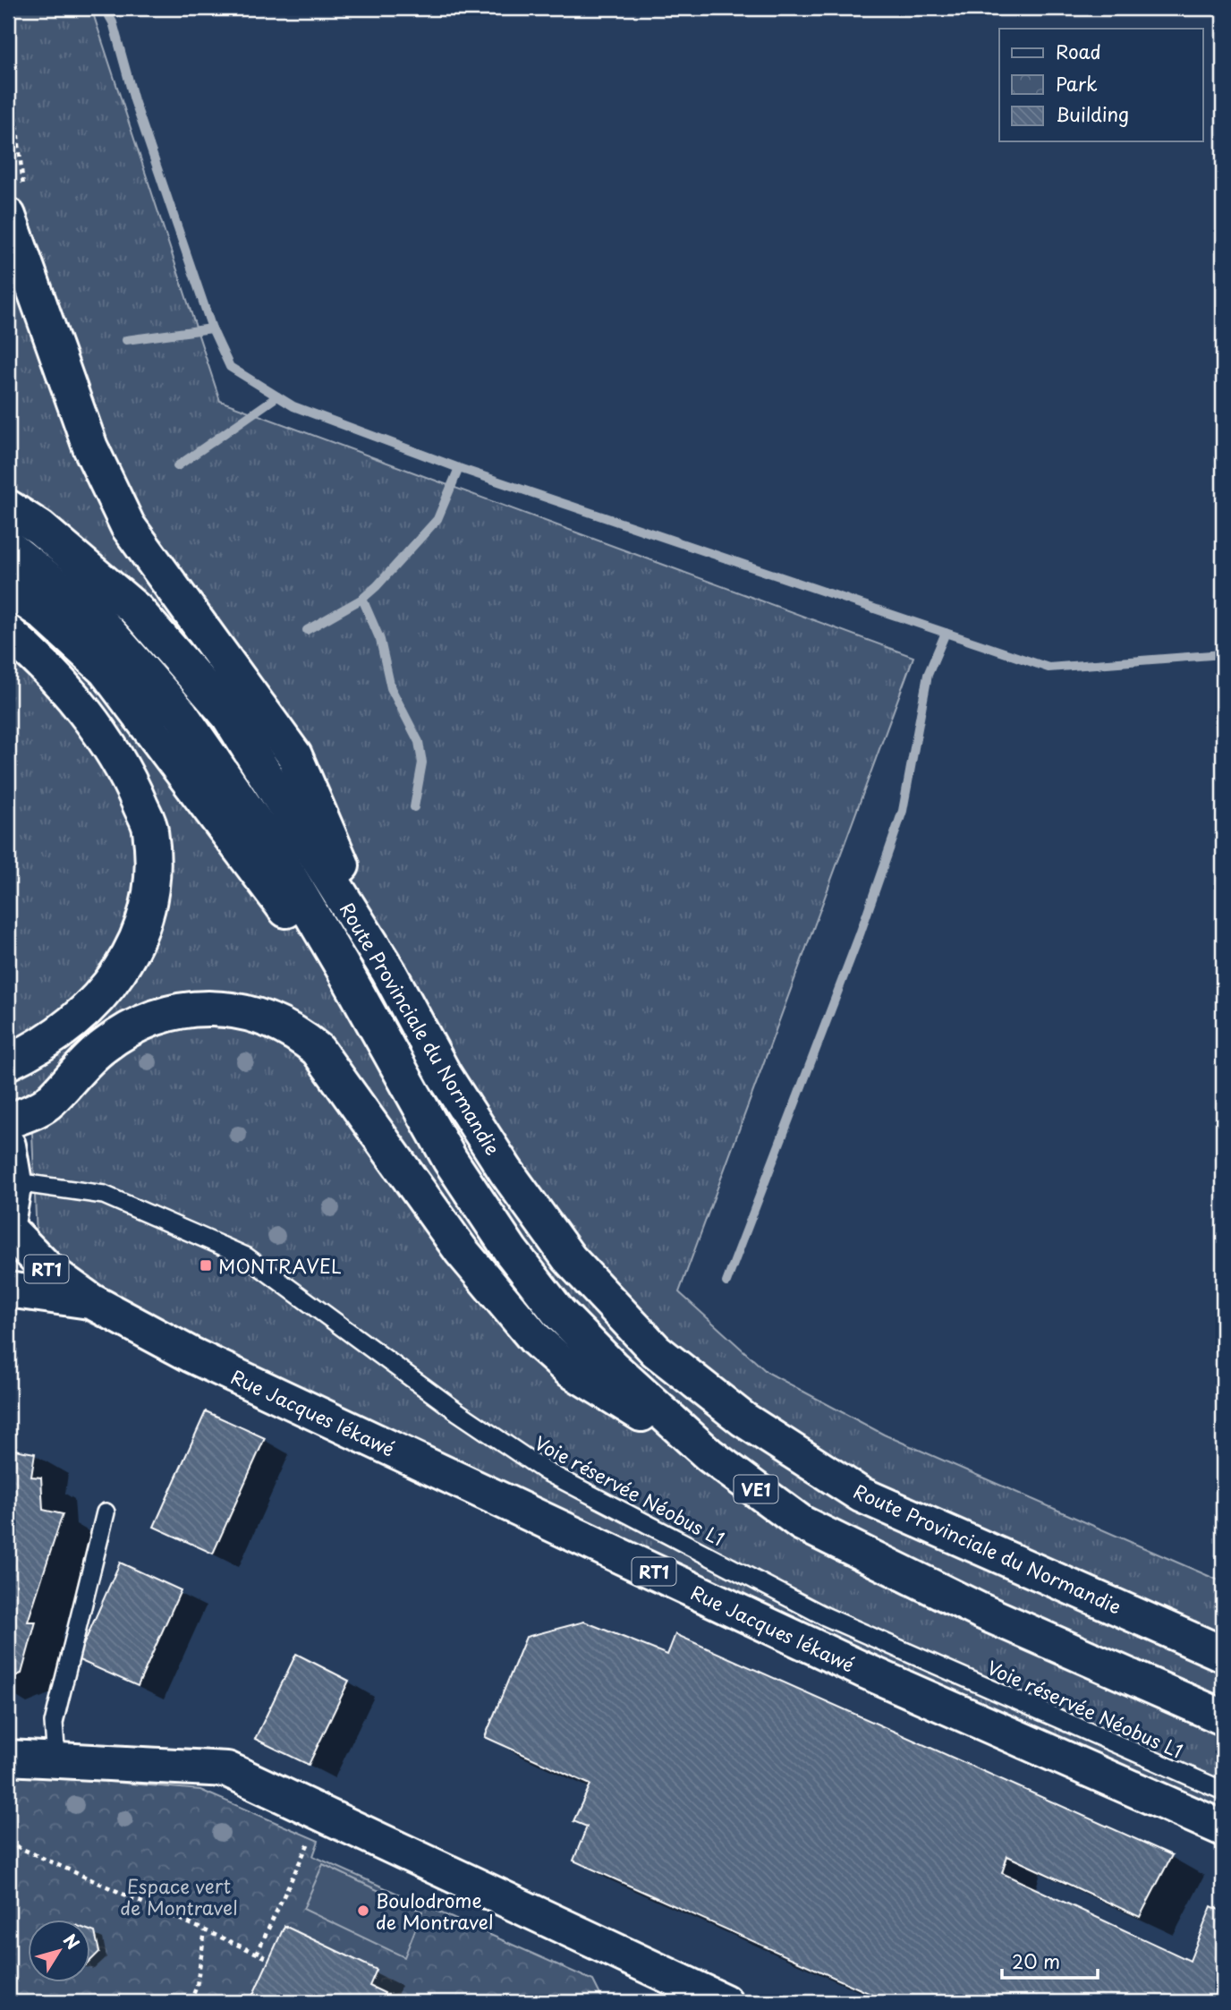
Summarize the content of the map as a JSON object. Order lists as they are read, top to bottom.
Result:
{
  "streets": {
    "main road": [
      "Route Provinciale du Normandie",
      "RT1",
      "Rue Jacques Iékawé",
      "VE1"
    ],
    "lane": ["Voie réservée Néobus L1"]
  },
  "crossings": [
    ["Route Provinciale du Normandie", "VE1"]
  ],
  "parks": ["Espace vert de Montravel"],
  "places": {
    "transit": ["MONTRAVEL"],
    "other": ["Boulodrome de Montravel"]
  },
  "legend": ["Road", "Park", "Building"],
  "scale_bar": "20 m",
  "north": "top right"
}
